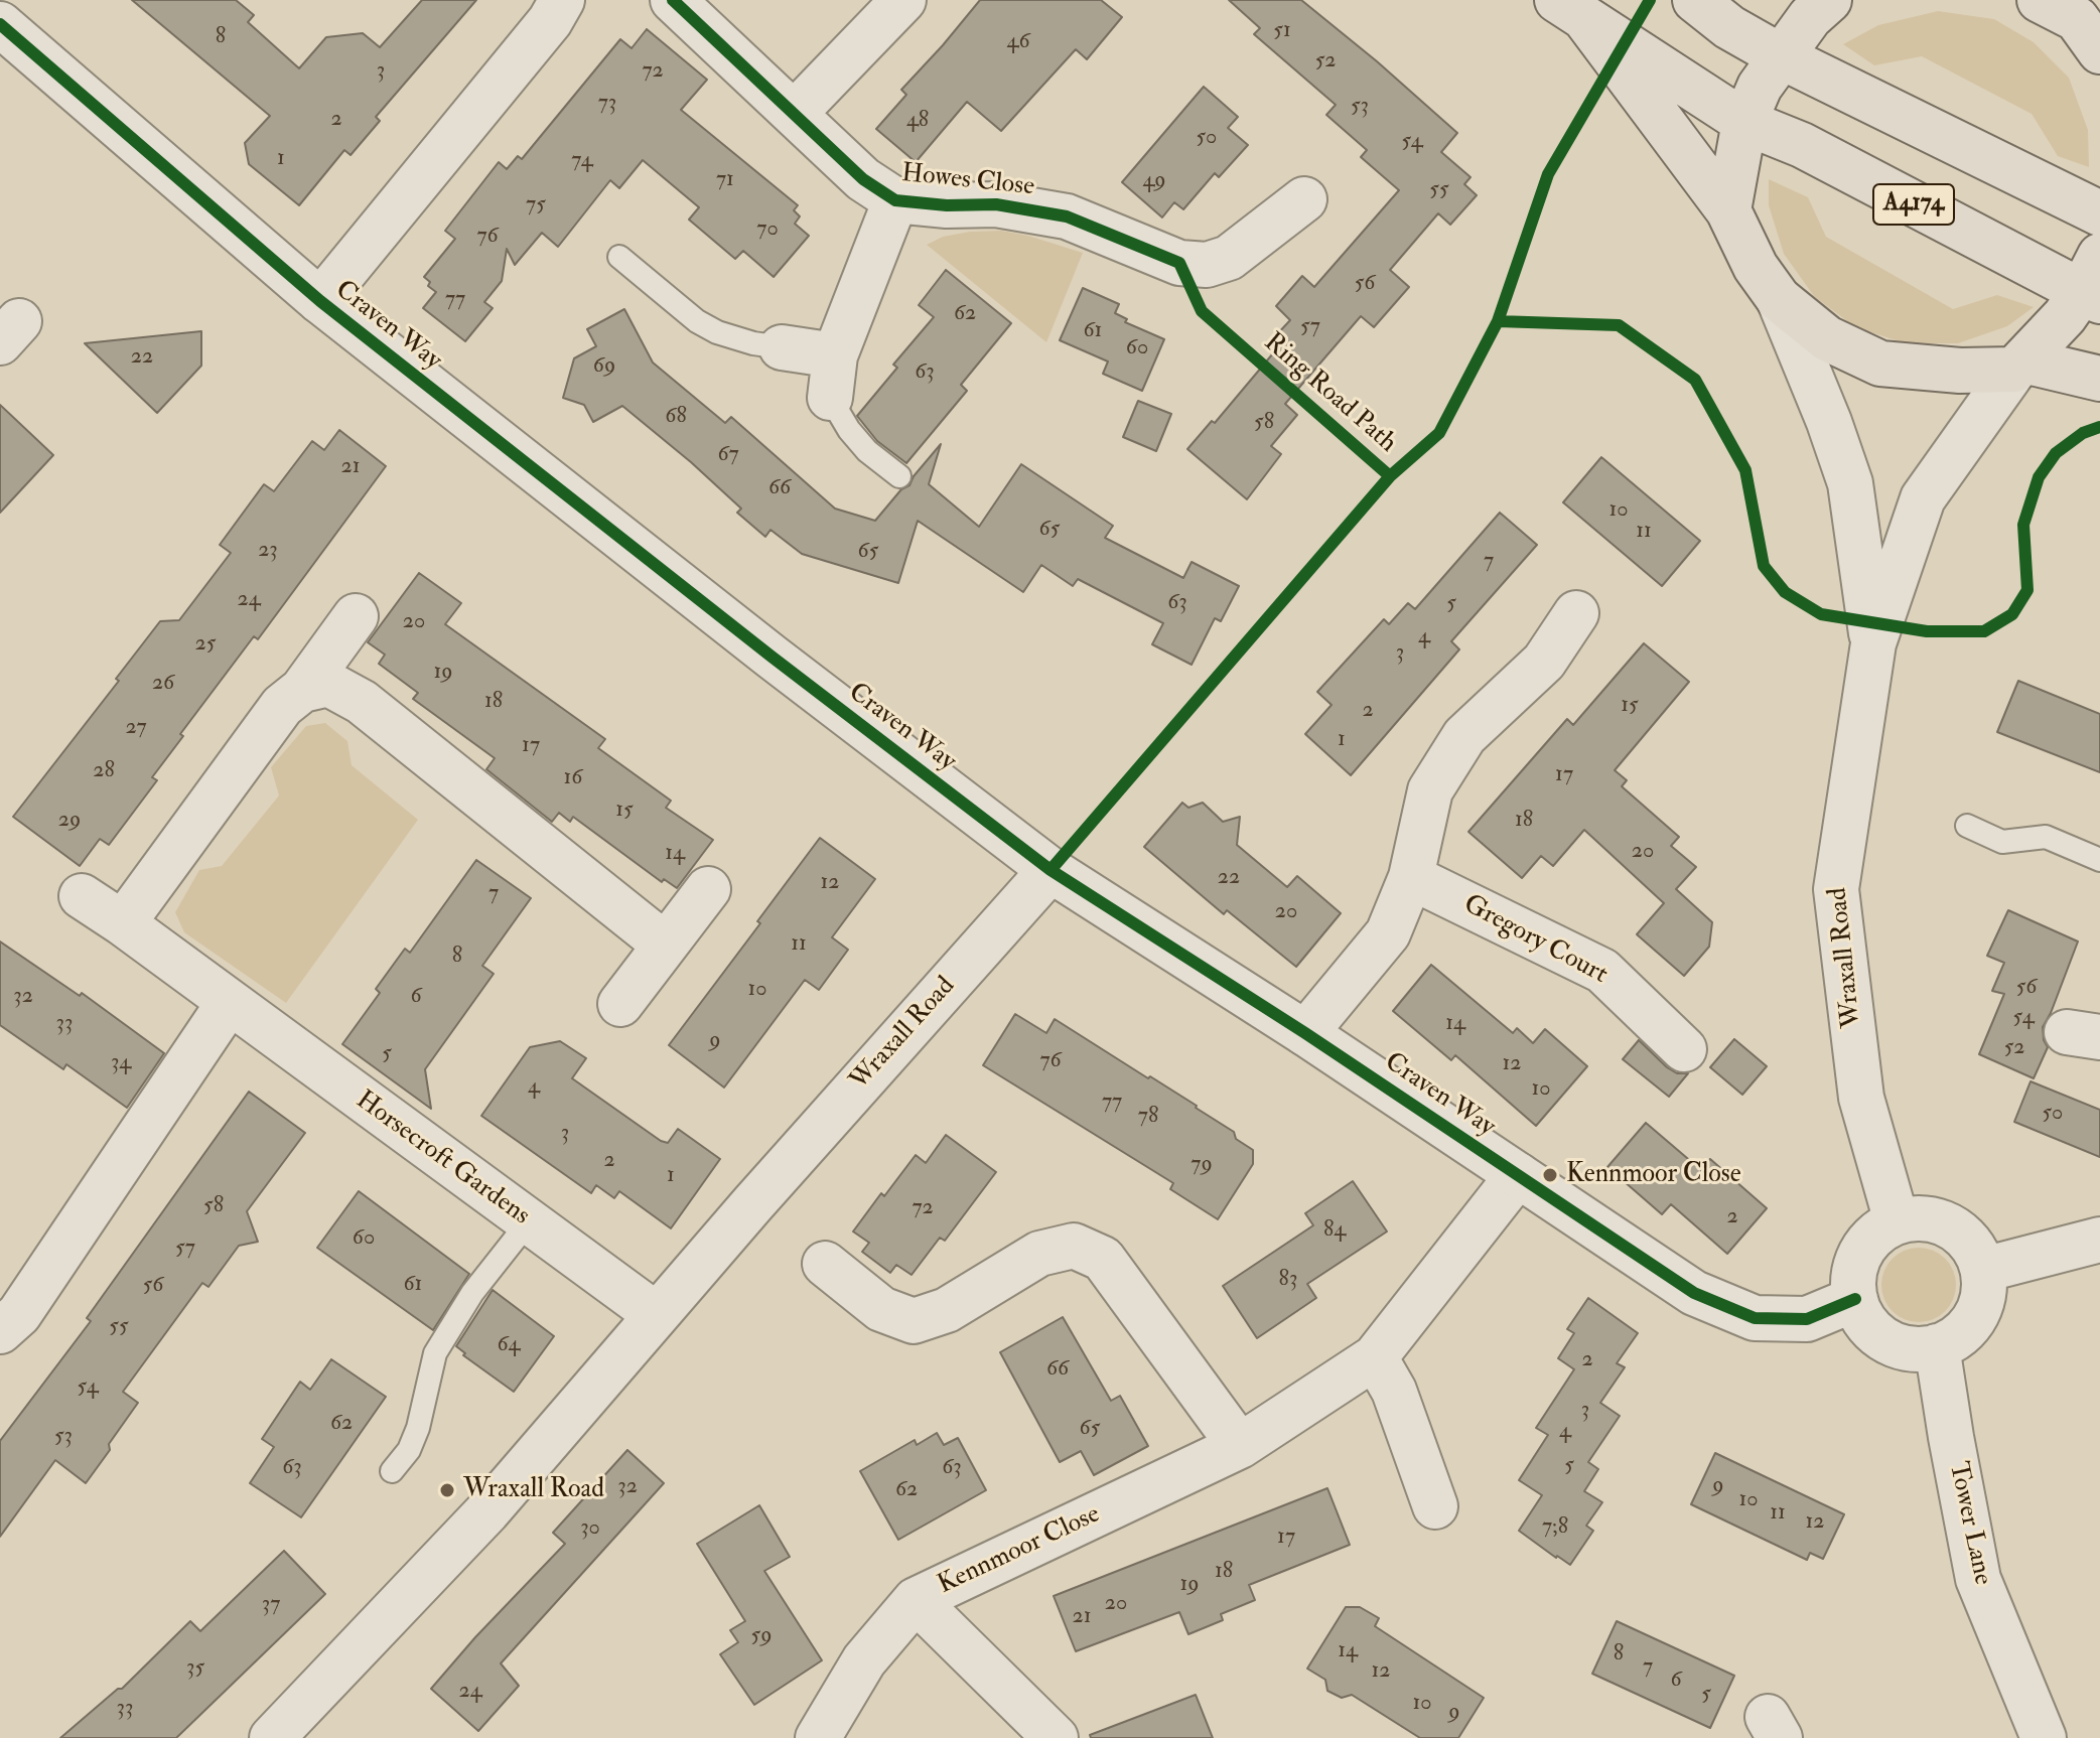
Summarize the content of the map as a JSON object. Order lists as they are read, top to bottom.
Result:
{
  "streets": {
    "highway": ["A4174"],
    "street": [
      "Howes Close",
      "Craven Way",
      "Gregory Court",
      "Wraxall Road",
      "Horsecroft Gardens",
      "Tower Lane",
      "Kennmoor Close"
    ],
    "cycle path": ["Ring Road Path"]
  },
  "crossings": [
    ["Craven Way", "Wraxall Road"],
    ["Craven Way", "Tower Lane"],
    ["Craven Way", "Kennmoor Close"],
    ["Wraxall Road", "Horsecroft Gardens"],
    ["Wraxall Road", "Tower Lane"]
  ],
  "places": ["Kennmoor Close", "Wraxall Road"],
  "house_numbers": [
    "51",
    "8",
    "46",
    "52",
    "3",
    "72",
    "73",
    "53",
    "2",
    "48",
    "50",
    "54",
    "1",
    "74",
    "71",
    "49",
    "55",
    "75",
    "70",
    "76",
    "56",
    "77",
    "62",
    "57",
    "61",
    "60",
    "22",
    "69",
    "63",
    "68",
    "58",
    "67",
    "21",
    "66",
    "10",
    "65",
    "11",
    "23",
    "65",
    "7",
    "24",
    "63",
    "5",
    "20",
    "4",
    "25",
    "3",
    "19",
    "26",
    "18",
    "15",
    "2",
    "27",
    "1",
    "17",
    "28",
    "17",
    "16",
    "15",
    "29",
    "18",
    "20",
    "14",
    "22",
    "12",
    "7",
    "20",
    "11",
    "8",
    "56",
    "10",
    "32",
    "6",
    "54",
    "33",
    "14",
    "9",
    "52",
    "5",
    "76",
    "34",
    "12",
    "4",
    "10",
    "77",
    "50",
    "78",
    "3",
    "2",
    "79",
    "1",
    "58",
    "72",
    "2",
    "84",
    "60",
    "57",
    "83",
    "61",
    "56",
    "55",
    "64",
    "2",
    "66",
    "54",
    "3",
    "62",
    "65",
    "4",
    "53",
    "5",
    "63",
    "63",
    "9",
    "32",
    "62",
    "10",
    "11",
    "12",
    "7;8",
    "30",
    "17",
    "18",
    "19",
    "20",
    "37",
    "21",
    "59",
    "14",
    "8",
    "7",
    "35",
    "12",
    "6",
    "24",
    "5",
    "10",
    "33",
    "9"
  ]
}
